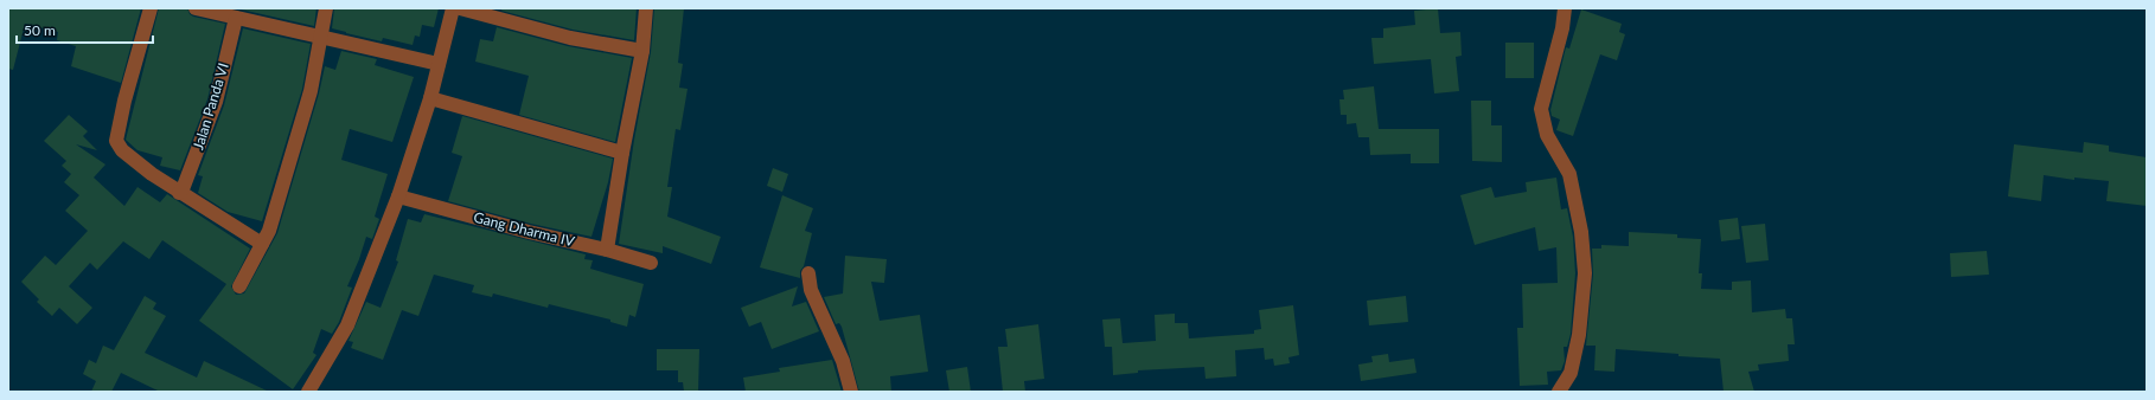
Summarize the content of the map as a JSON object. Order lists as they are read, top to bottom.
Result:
{
  "streets": {
    "street": ["Jalan Panda VI", "Gang Dharma IV"]
  },
  "scale_bar": "50 m"
}
